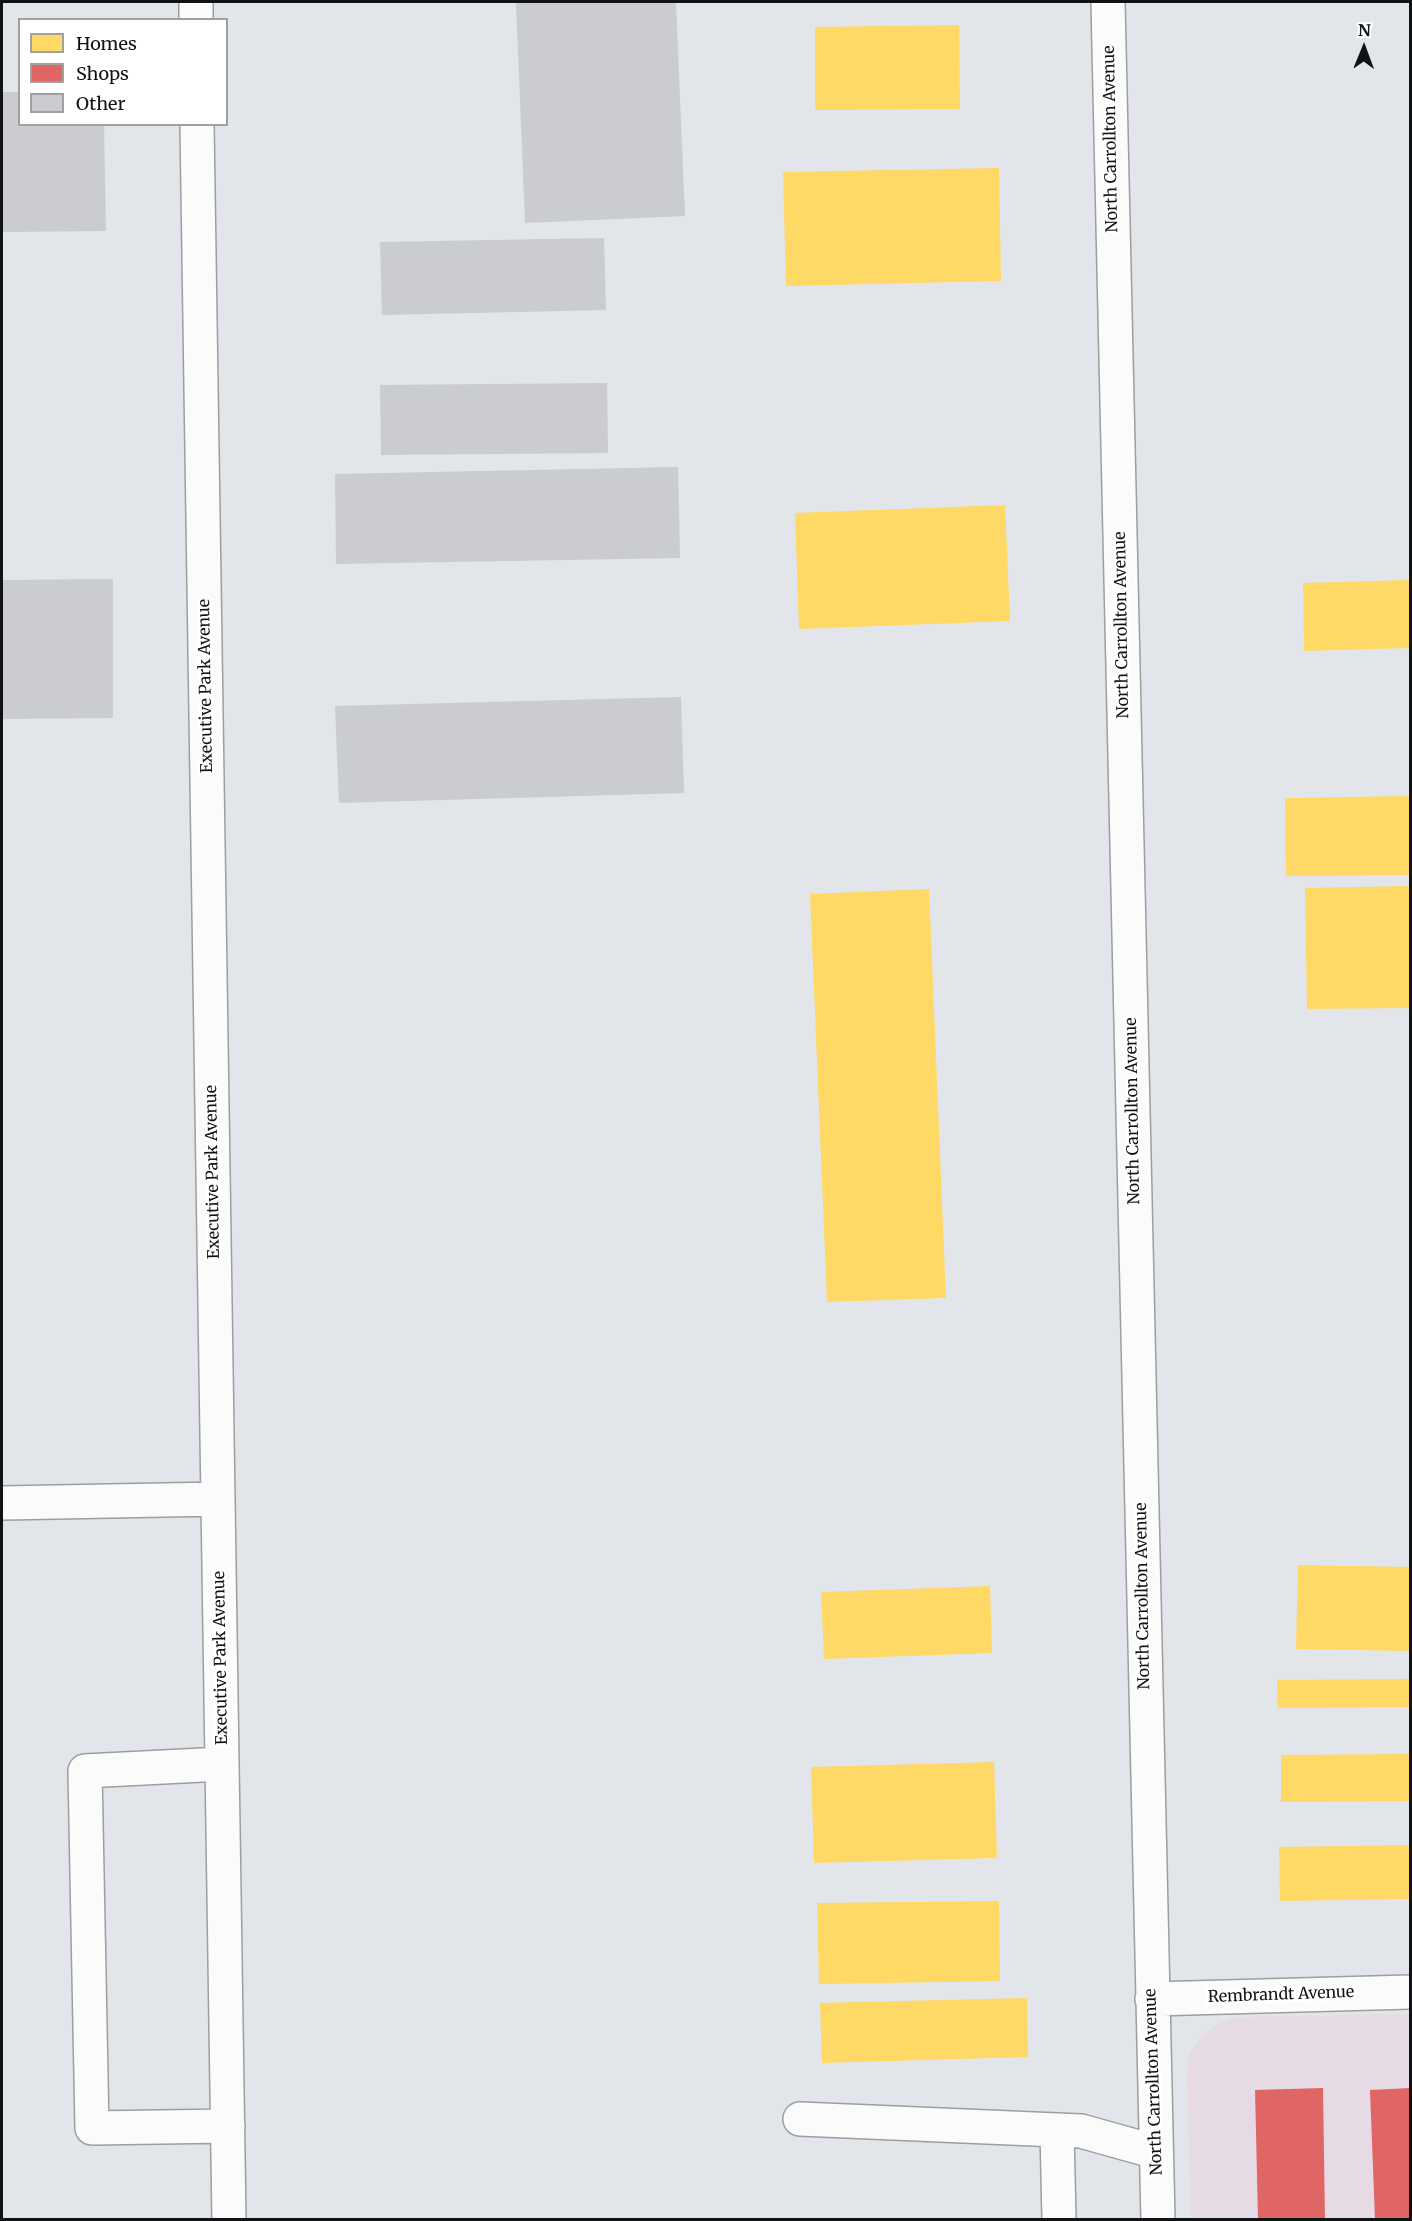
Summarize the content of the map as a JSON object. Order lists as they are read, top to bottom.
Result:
{
  "streets": {
    "street": ["North Carrollton Avenue", "Executive Park Avenue", "Rembrandt Avenue"]
  },
  "crossings": [
    ["North Carrollton Avenue", "Rembrandt Avenue"]
  ],
  "legend": ["Homes", "Shops", "Other"],
  "north": "top"
}
